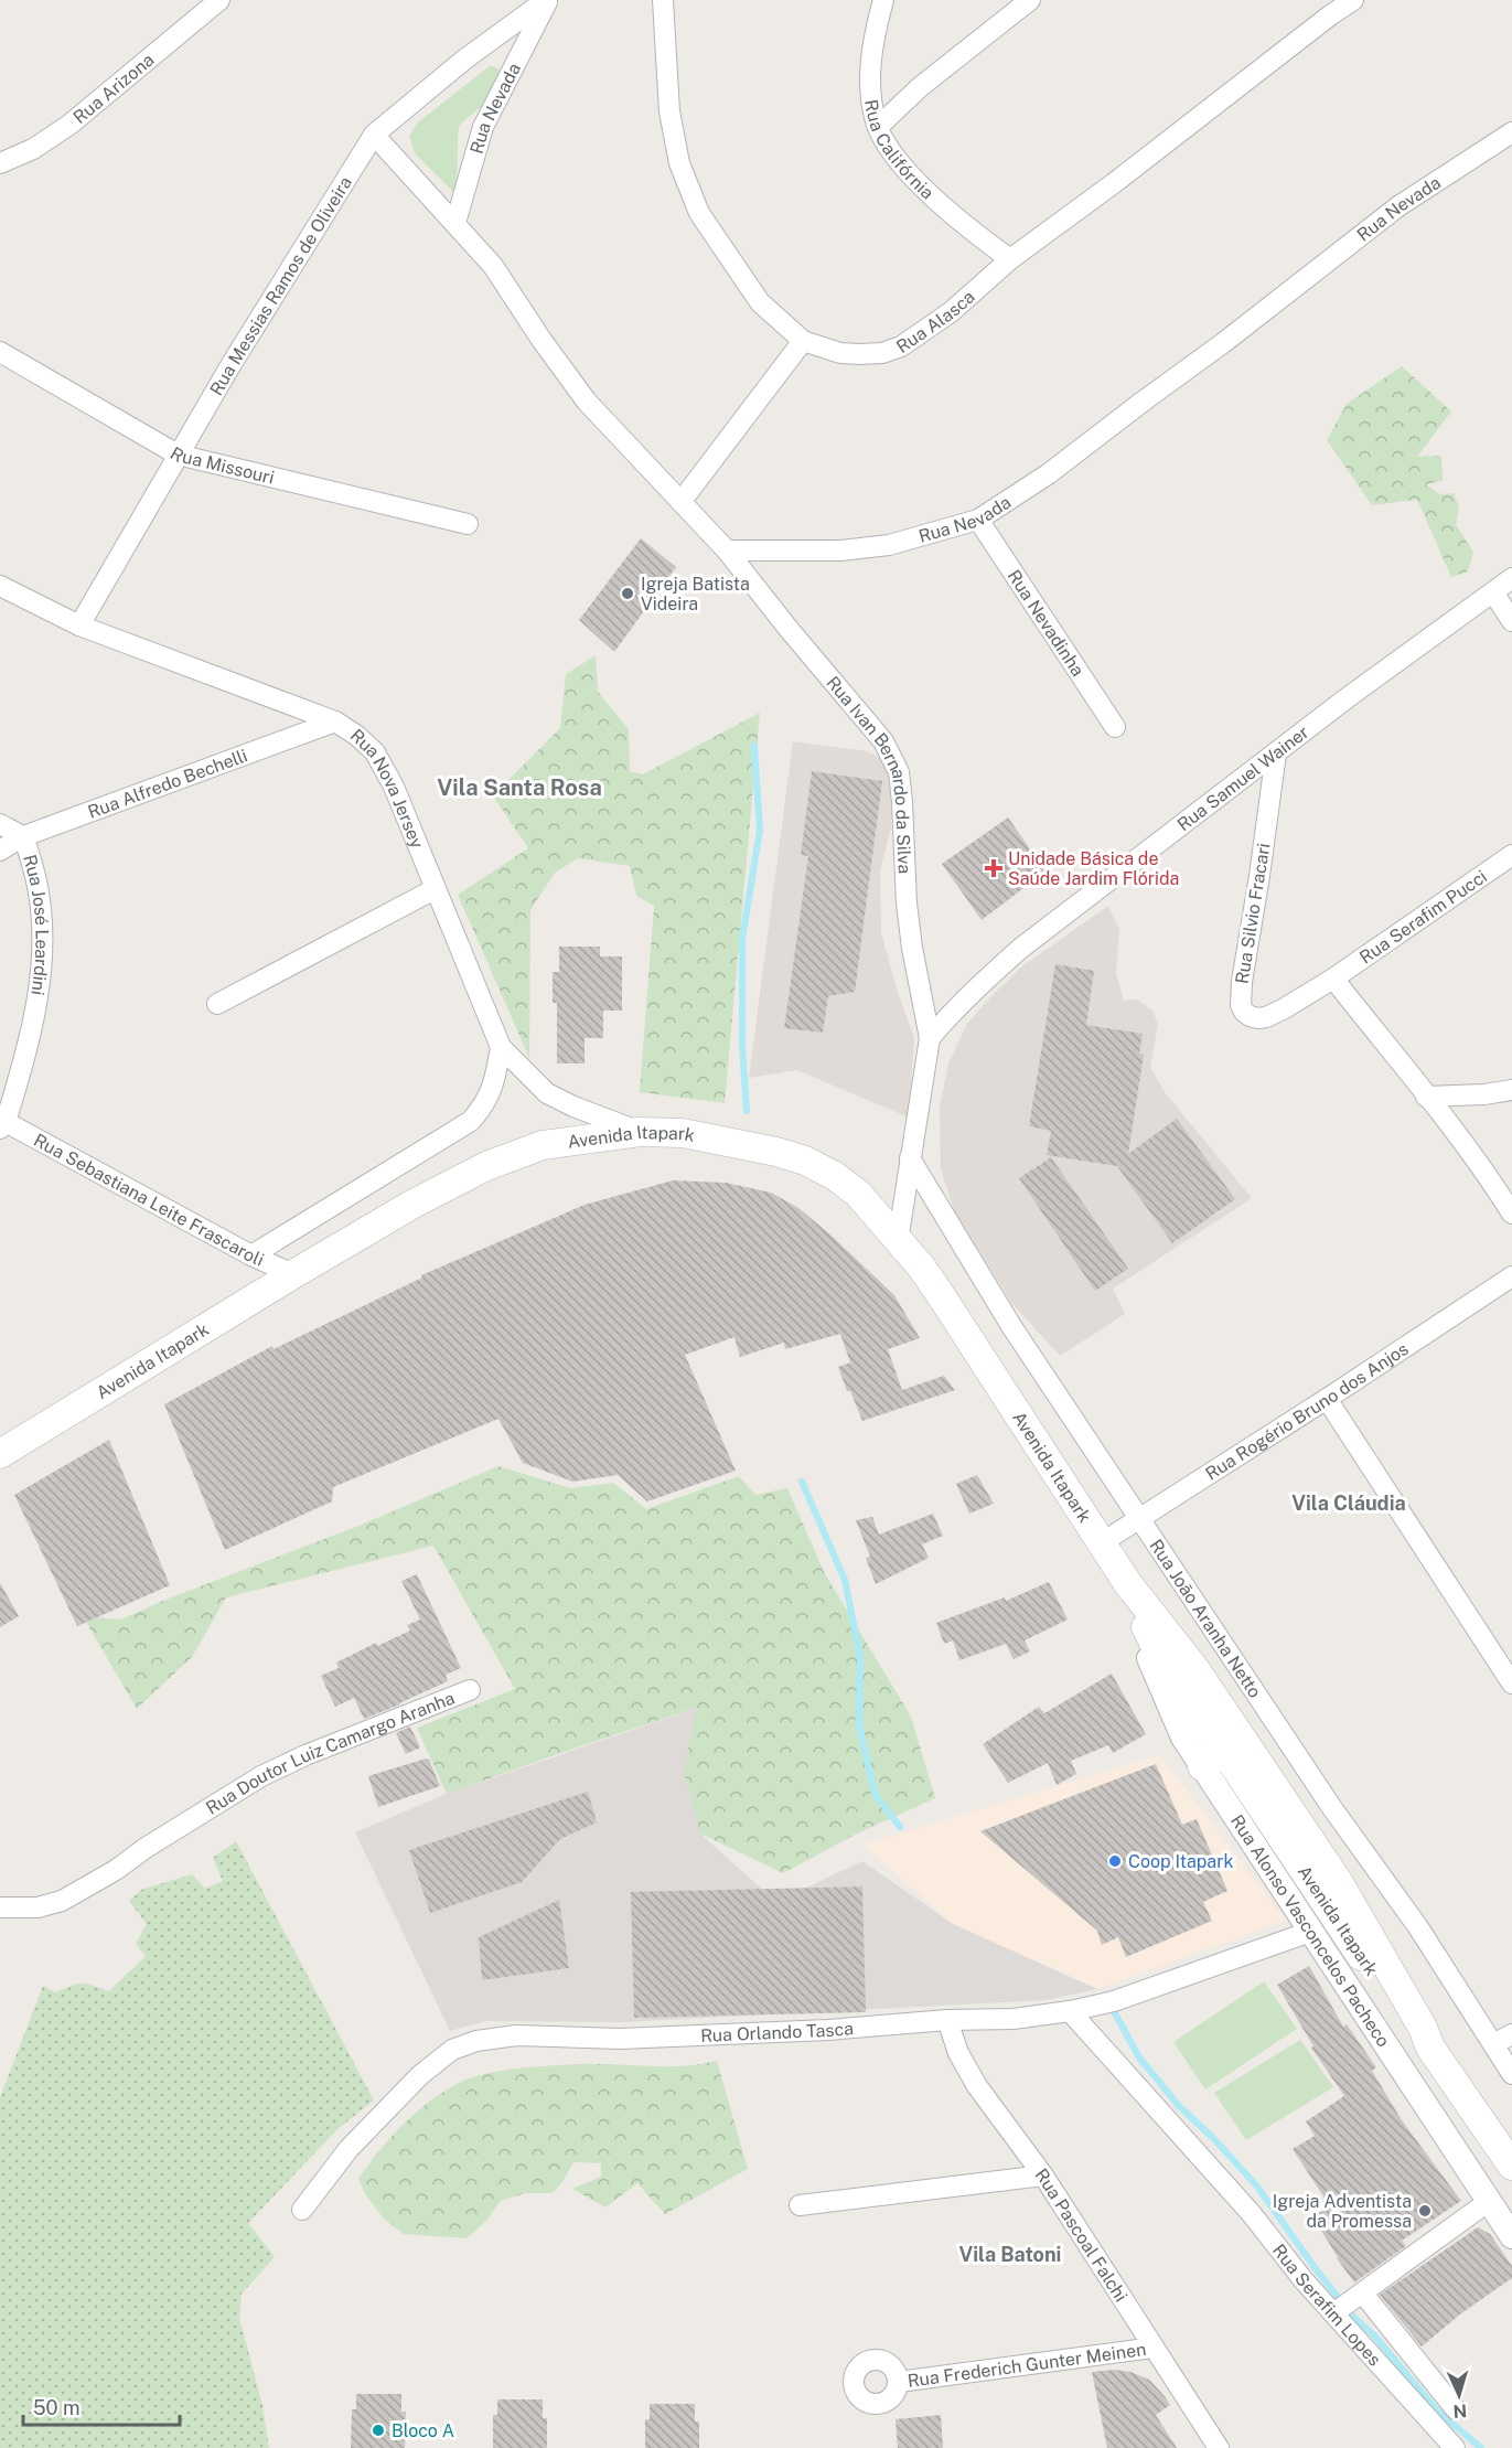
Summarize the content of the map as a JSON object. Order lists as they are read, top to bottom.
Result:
{
  "streets": {
    "main road": ["Avenida Itapark"],
    "street": [
      "Rua Arizona",
      "Rua Nevada",
      "Rua Califórnia",
      "Rua Messias Ramos de Oliveira",
      "Rua Alasca",
      "Rua Missouri",
      "Rua Nevadinha",
      "Rua Ivan Bernardo da Silva",
      "Rua Samuel Wainer",
      "Rua Alfredo Bechelli",
      "Rua Nova Jersey",
      "Rua Silvio Fracari",
      "Rua Serafim Pucci",
      "Rua José Leardini",
      "Rua Sebastiana Leite Frascaroli",
      "Rua Rogério Bruno dos Anjos",
      "Rua João Aranha Netto",
      "Rua Doutor Luiz Camargo Aranha",
      "Rua Alonso Vasconcelos Pacheco",
      "Rua Orlando Tasca",
      "Rua Pascoal Falchi",
      "Rua Serafim Lopes",
      "Rua Frederich Gunter Meinen"
    ]
  },
  "crossings": [
    ["Rua Nevada", "Rua Messias Ramos de Oliveira"],
    ["Rua Nevada", "Rua Nevadinha"],
    ["Rua Nevada", "Rua Ivan Bernardo da Silva"],
    ["Rua Califórnia", "Rua Alasca"],
    ["Rua Messias Ramos de Oliveira", "Rua Missouri"],
    ["Rua Messias Ramos de Oliveira", "Rua Nova Jersey"],
    ["Rua Ivan Bernardo da Silva", "Rua Samuel Wainer"],
    ["Rua Samuel Wainer", "Rua Silvio Fracari"],
    ["Rua Alfredo Bechelli", "Rua Nova Jersey"],
    ["Rua Alfredo Bechelli", "Rua José Leardini"],
    ["Rua Nova Jersey", "Avenida Itapark"],
    ["Rua Silvio Fracari", "Rua Serafim Pucci"],
    ["Rua José Leardini", "Rua Sebastiana Leite Frascaroli"],
    ["Avenida Itapark", "Rua Sebastiana Leite Frascaroli"],
    ["Avenida Itapark", "Rua Rogério Bruno dos Anjos"],
    ["Avenida Itapark", "Rua Alonso Vasconcelos Pacheco"],
    ["Rua Rogério Bruno dos Anjos", "Rua João Aranha Netto"],
    ["Rua Alonso Vasconcelos Pacheco", "Rua Orlando Tasca"],
    ["Rua Orlando Tasca", "Rua Pascoal Falchi"],
    ["Rua Orlando Tasca", "Rua Serafim Lopes"],
    ["Rua Pascoal Falchi", "Rua Frederich Gunter Meinen"]
  ],
  "districts": ["Vila Santa Rosa", "Vila Cláudia", "Vila Batoni"],
  "places": {
    "other": [
      "Igreja Batista Videira",
      "Coop Itapark",
      "Igreja Adventista da Promessa",
      "Bloco A"
    ],
    "health": ["Unidade Básica de Saúde Jardim Flórida"]
  },
  "scale_bar": "50 m",
  "north": "bottom"
}
